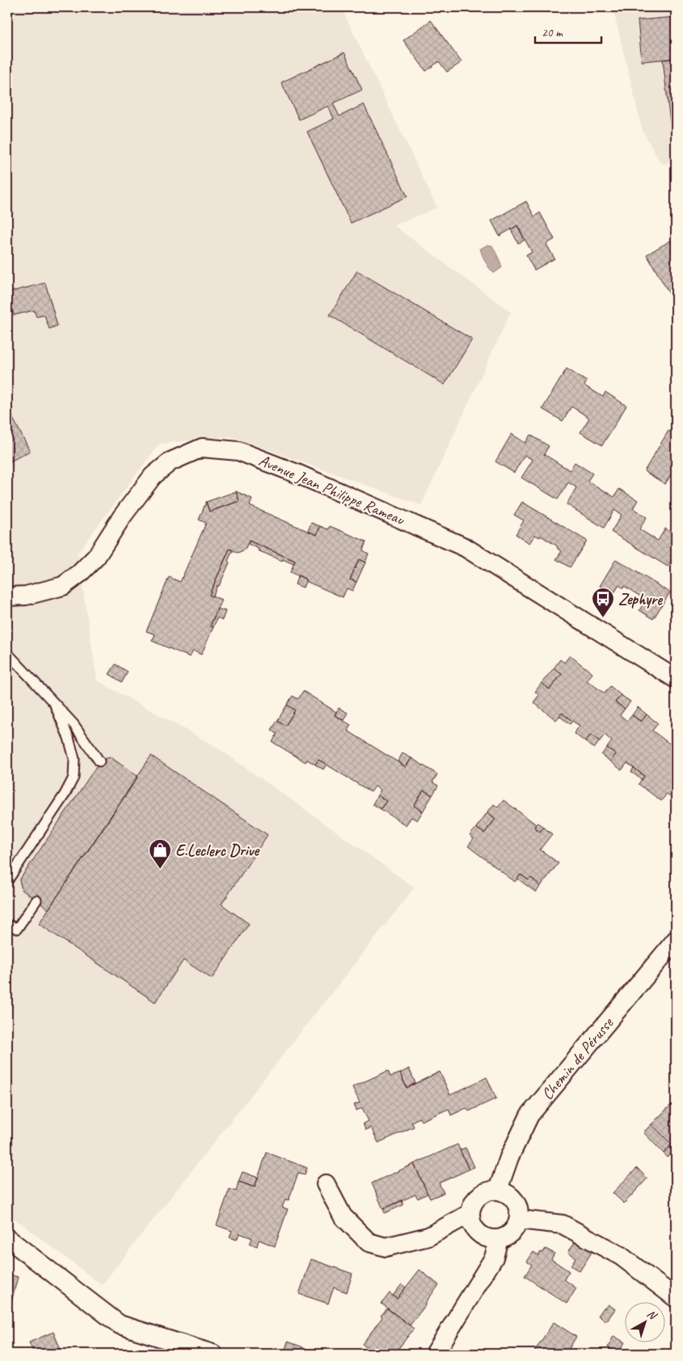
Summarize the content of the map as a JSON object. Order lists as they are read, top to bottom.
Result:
{
  "streets": {
    "street": ["Avenue Jean Philippe Rameau", "Chemin de Pérusse"]
  },
  "places": {
    "bus stop": ["Zephyre"],
    "shop": ["E.Leclerc Drive"]
  },
  "scale_bar": "20 m",
  "north": "top right"
}
